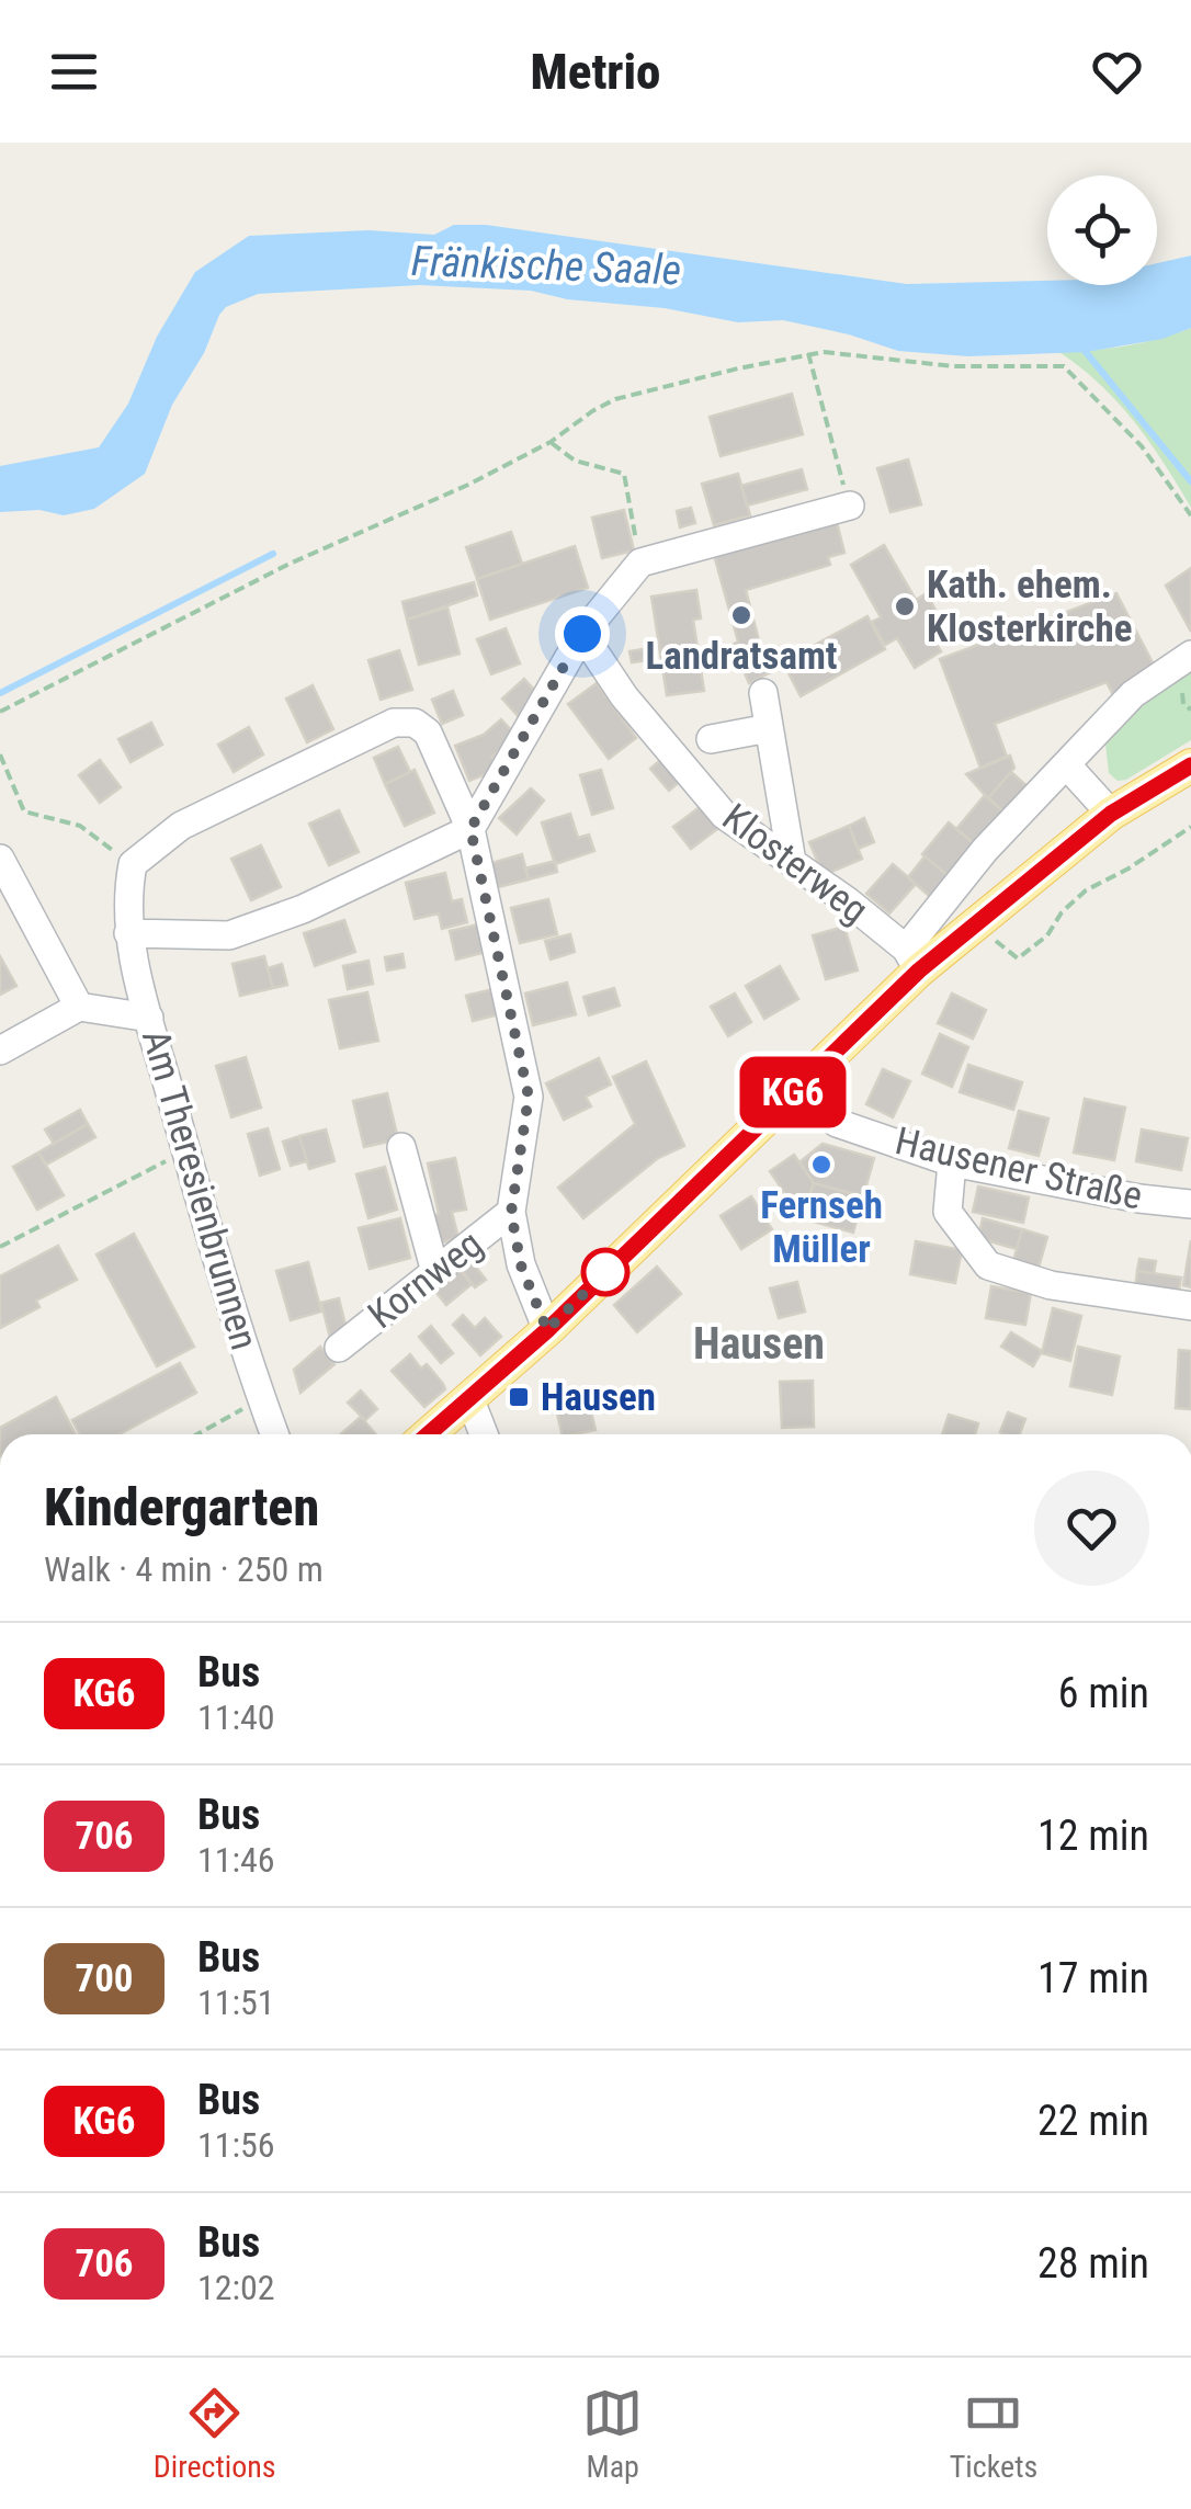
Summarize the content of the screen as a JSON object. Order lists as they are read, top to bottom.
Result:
{
  "streets": {
    "street": [
      "Klosterweg",
      "Hausener Straße",
      "Am Theresienbrunnen",
      "Kornweg"
    ]
  },
  "districts": ["Hausen"],
  "water": ["Fränkische Saale"],
  "places": {
    "other": ["Kath. ehem. Klosterkirche", "Landratsamt", "Fernseh Müller"],
    "transit": ["Hausen"]
  },
  "lines": ["bus line KG6"],
  "page": {
    "header": "Metrio",
    "on_map": "KG6",
    "heading": ["Kindergarten", "Walk · 4 min · 250 m"],
    "list": [
      {
        "mark": "KG6",
        "name": "Bus",
        "note": "11:40",
        "value": "6 min"
      },
      {
        "mark": "706",
        "name": "Bus",
        "note": "11:46",
        "value": "12 min"
      },
      {
        "mark": "700",
        "name": "Bus",
        "note": "11:51",
        "value": "17 min"
      },
      {
        "mark": "KG6",
        "name": "Bus",
        "note": "11:56",
        "value": "22 min"
      },
      {
        "mark": "706",
        "name": "Bus",
        "note": "12:02",
        "value": "28 min"
      }
    ],
    "tabs": ["Directions", "Map", "Tickets"]
  }
}
